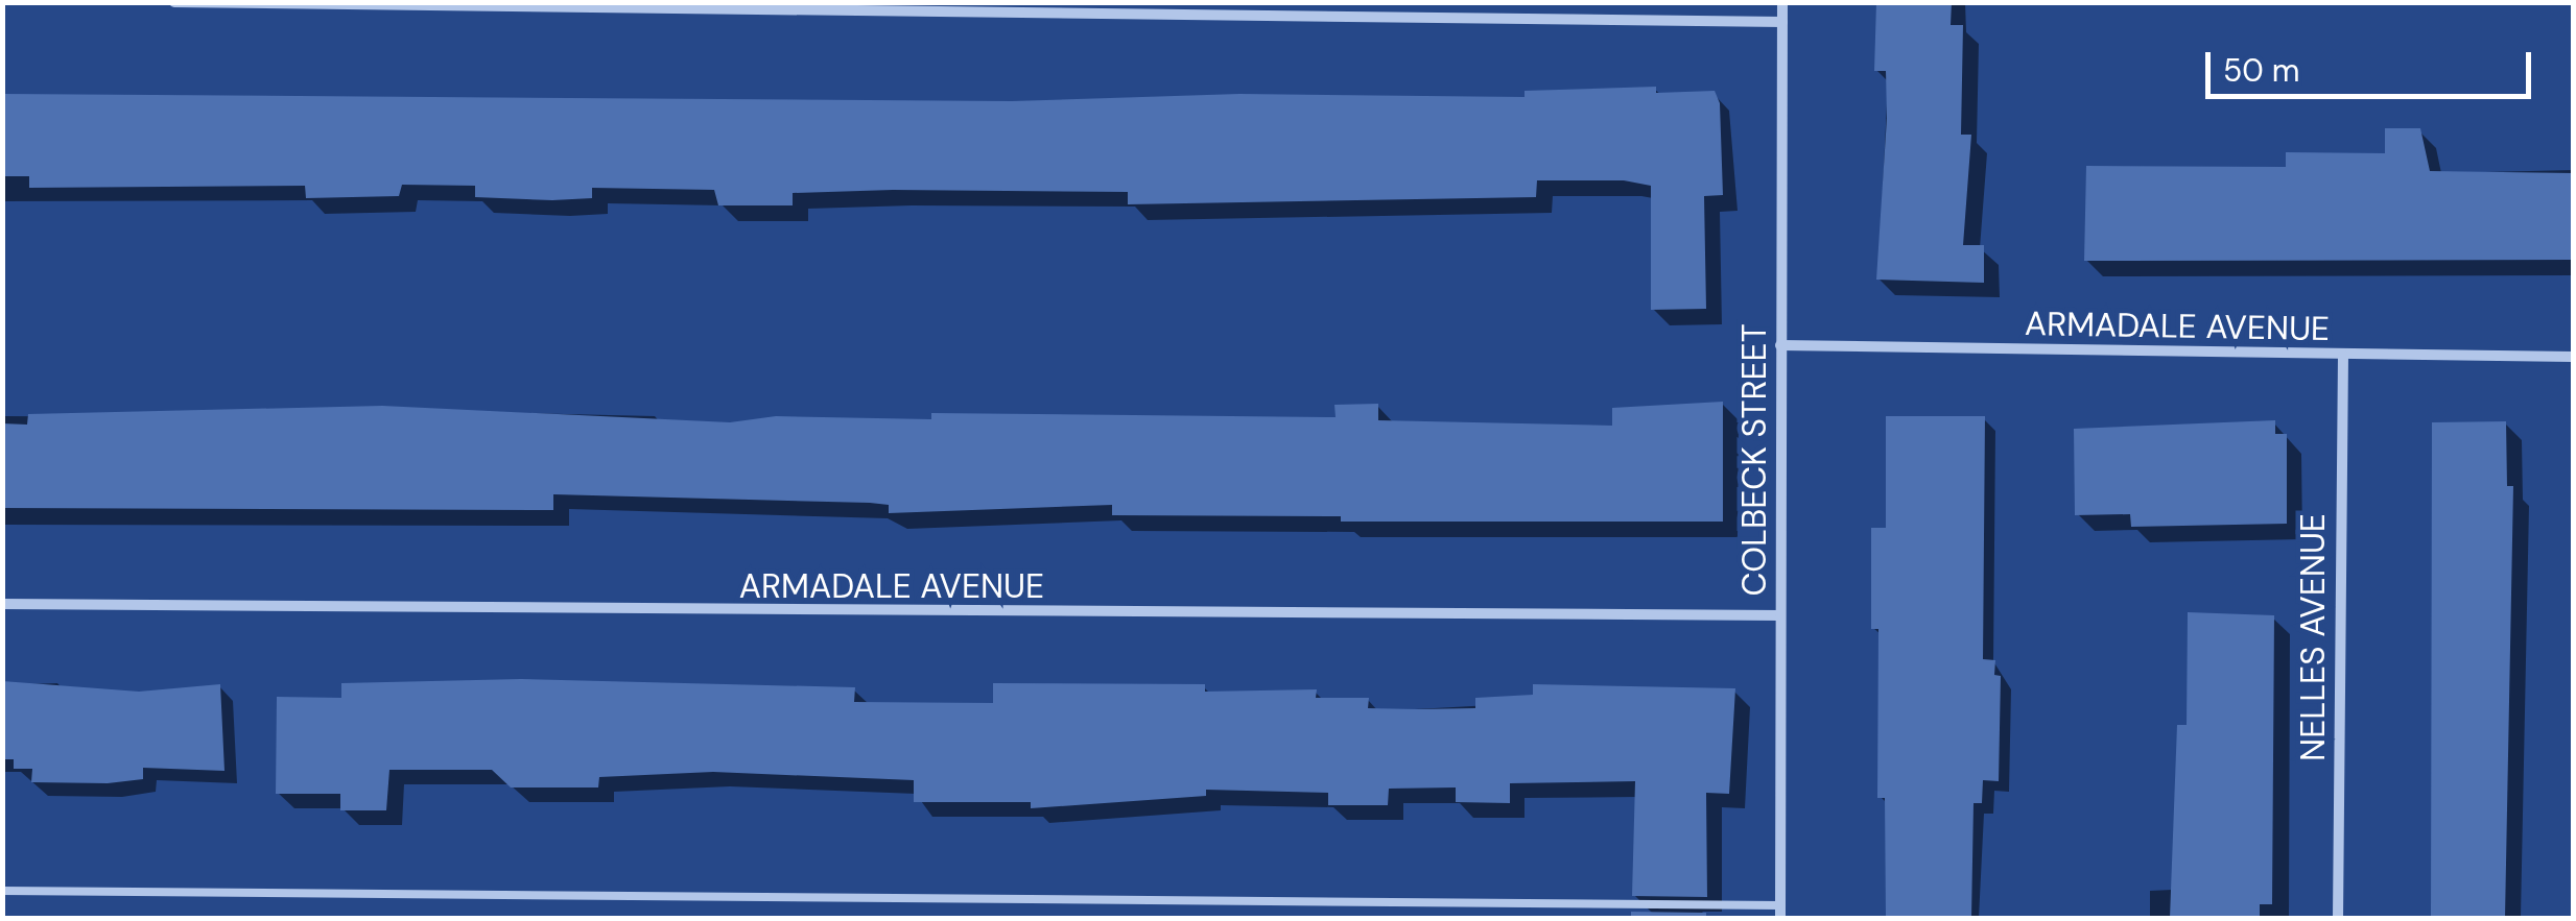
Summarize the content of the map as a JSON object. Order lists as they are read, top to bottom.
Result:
{
  "streets": {
    "street": ["ARMADALE AVENUE", "COLBECK STREET", "NELLES AVENUE"]
  },
  "crossings": [
    ["ARMADALE AVENUE", "COLBECK STREET"],
    ["ARMADALE AVENUE", "NELLES AVENUE"]
  ],
  "scale_bar": "50 m"
}
